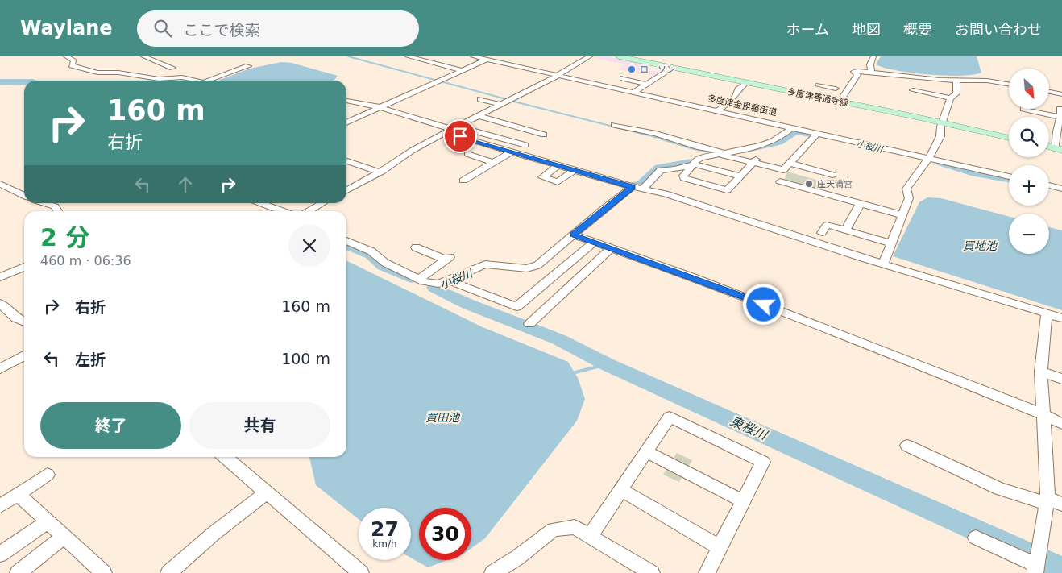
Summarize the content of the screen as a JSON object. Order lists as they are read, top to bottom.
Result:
{
  "streets": {
    "main road": ["多度津善通寺線"],
    "street": ["多度津金毘羅街道"]
  },
  "water": [
    "小桜川",
    "買地池",
    "買田池",
    "東桜川"
  ],
  "places": ["ローソン", "庄天満宮"],
  "north": "bottom right",
  "page": {
    "header": "Waylane",
    "search": "ここで検索",
    "nav": [
      "ホーム",
      "地図",
      "概要",
      "お問い合わせ"
    ],
    "map_buttons": ["+", "−"],
    "turn": ["160 m", "右折"],
    "heading": ["2 分", "460 m · 06:36"],
    "list": [
      {
        "name": "右折",
        "value": "160 m"
      },
      {
        "name": "左折",
        "value": "100 m"
      }
    ],
    "buttons": ["終了", "共有"],
    "speed": "27 km/h",
    "limit": "30"
  }
}
